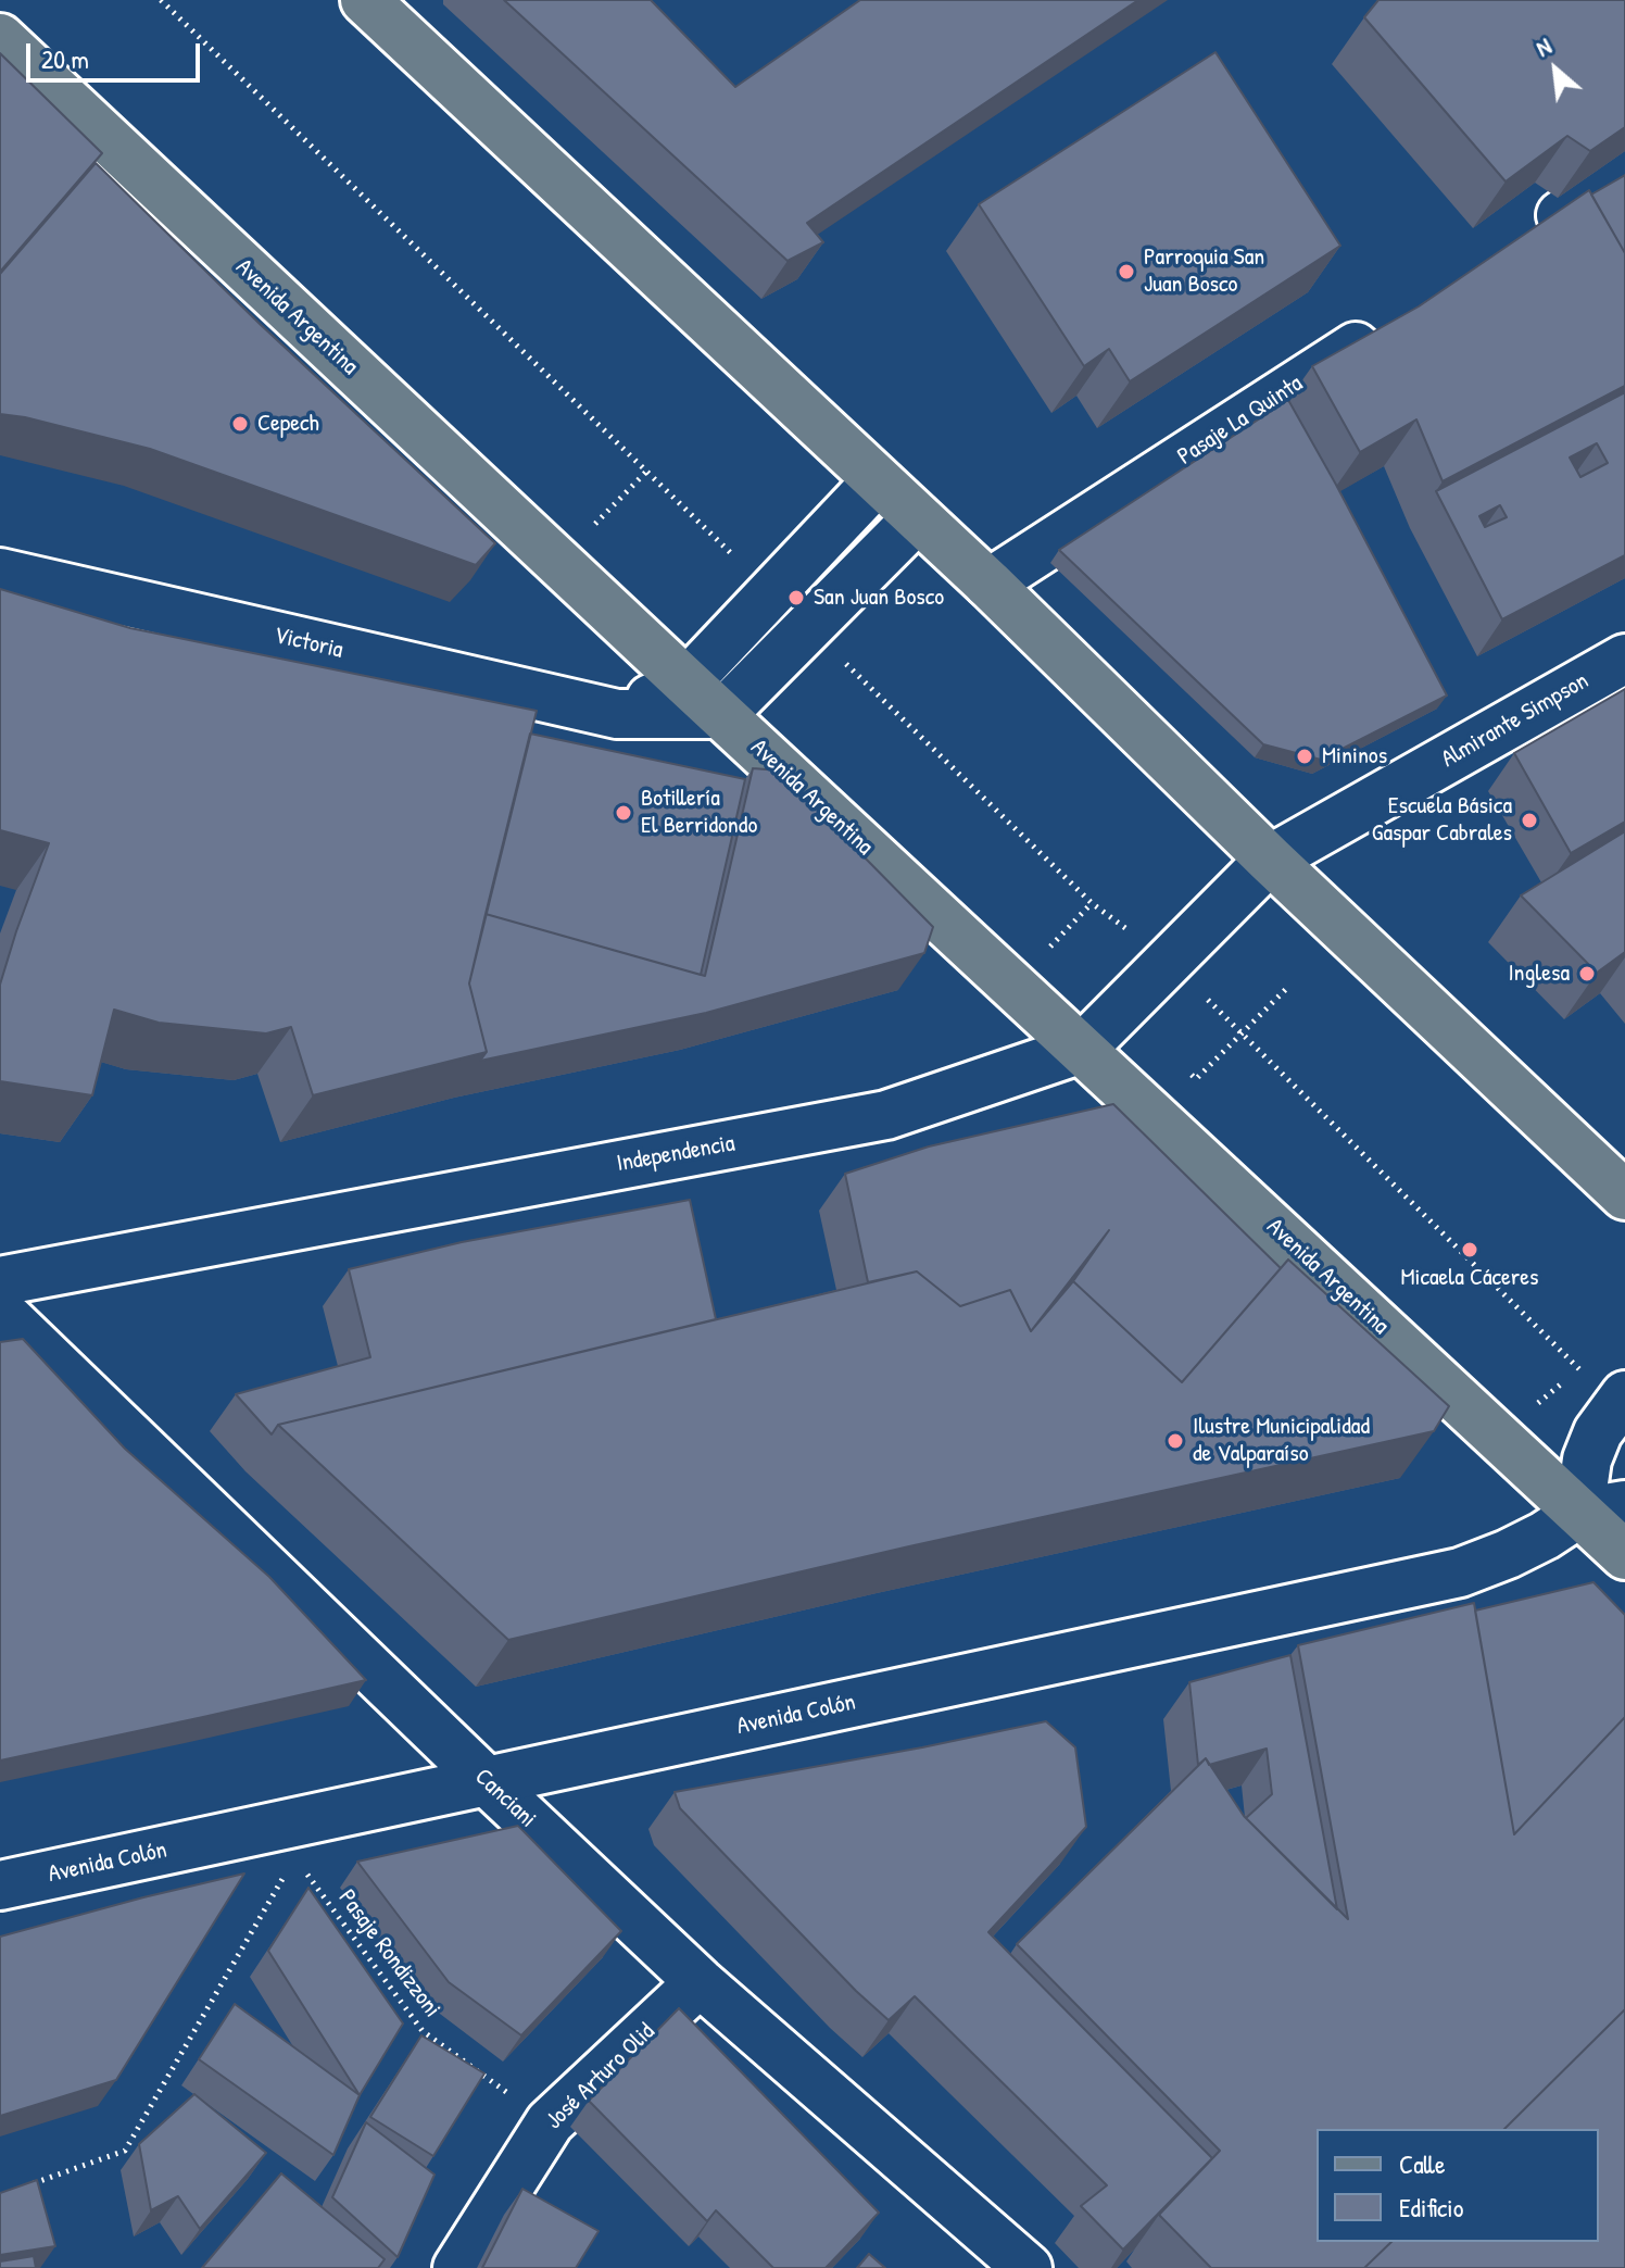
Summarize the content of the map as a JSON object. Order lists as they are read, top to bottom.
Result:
{
  "streets": {
    "main road": [
      "Avenida Argentina",
      "Pasaje La Quinta",
      "Victoria",
      "Almirante Simpson",
      "Independencia",
      "Avenida Colón",
      "Canciani",
      "José Arturo Olid"
    ],
    "path": ["Pasaje Rondizzoni"]
  },
  "crossings": [
    ["Avenida Argentina", "Victoria"],
    ["Avenida Argentina", "Independencia"],
    ["Avenida Argentina", "Avenida Colón"],
    ["Almirante Simpson", "Independencia"],
    ["Avenida Colón", "Canciani"],
    ["Avenida Colón", "Pasaje Rondizzoni"],
    ["Canciani", "José Arturo Olid"],
    ["Pasaje Rondizzoni", "José Arturo Olid"]
  ],
  "places": [
    "Parroquia San Juan Bosco",
    "Cepech",
    "San Juan Bosco",
    "Mininos",
    "Botillería El Berridondo",
    "Escuela Básica Gaspar Cabrales",
    "Inglesa",
    "Micaela Cáceres",
    "Ilustre Municipalidad de Valparaíso"
  ],
  "legend": ["Calle", "Edificio"],
  "scale_bar": "20 m",
  "north": "top left"
}
